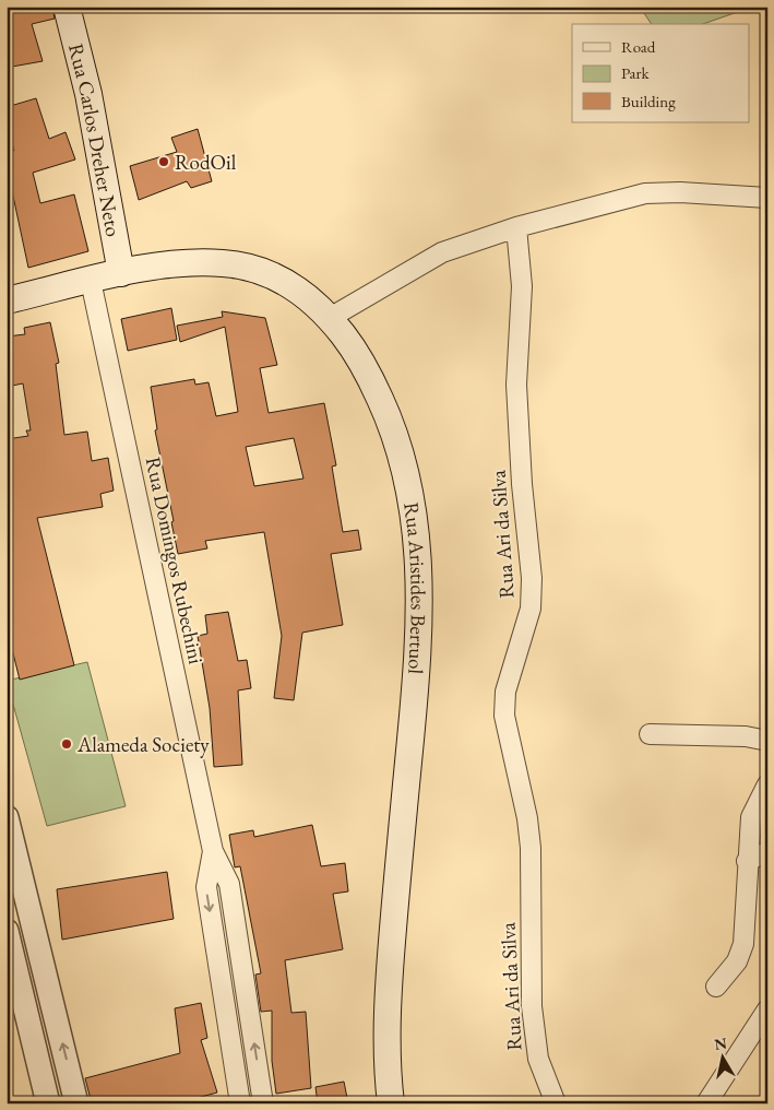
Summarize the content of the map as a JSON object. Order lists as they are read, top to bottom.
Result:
{
  "streets": {
    "main road": ["Rua Carlos Dreher Neto", "Rua Aristides Bertuol"],
    "street": ["Rua Ari da Silva", "Rua Domingos Rubechini"]
  },
  "crossings": [
    ["Rua Carlos Dreher Neto", "Rua Aristides Bertuol"],
    ["Rua Domingos Rubechini", "Rua Aristides Bertuol"]
  ],
  "places": ["RodOil", "Alameda Society"],
  "legend": ["Road", "Park", "Building"],
  "north": "top"
}
